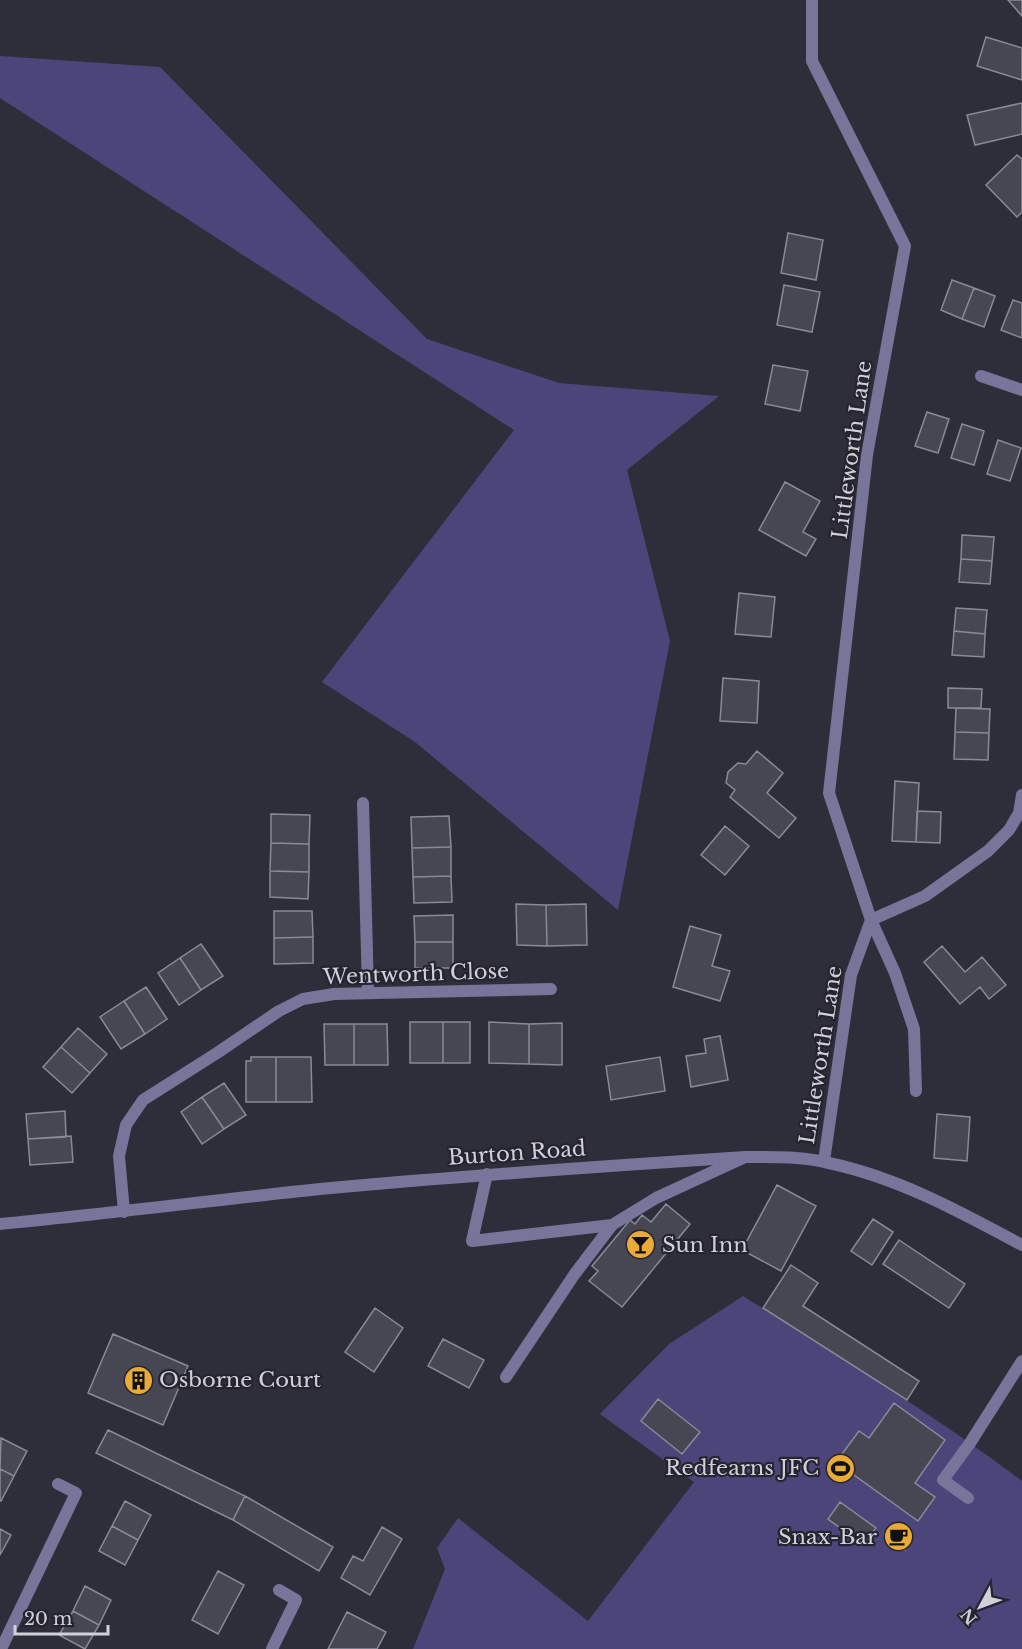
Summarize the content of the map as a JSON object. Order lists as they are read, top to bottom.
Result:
{
  "streets": {
    "street": ["Littleworth Lane", "Wentworth Close", "Burton Road"]
  },
  "crossings": [
    ["Littleworth Lane", "Burton Road"],
    ["Wentworth Close", "Burton Road"]
  ],
  "places": {
    "bar": ["Sun Inn"],
    "building": ["Osborne Court"],
    "sports": ["Redfearns JFC"],
    "cafe": ["Snax-Bar"]
  },
  "scale_bar": "20 m",
  "north": "bottom left"
}
